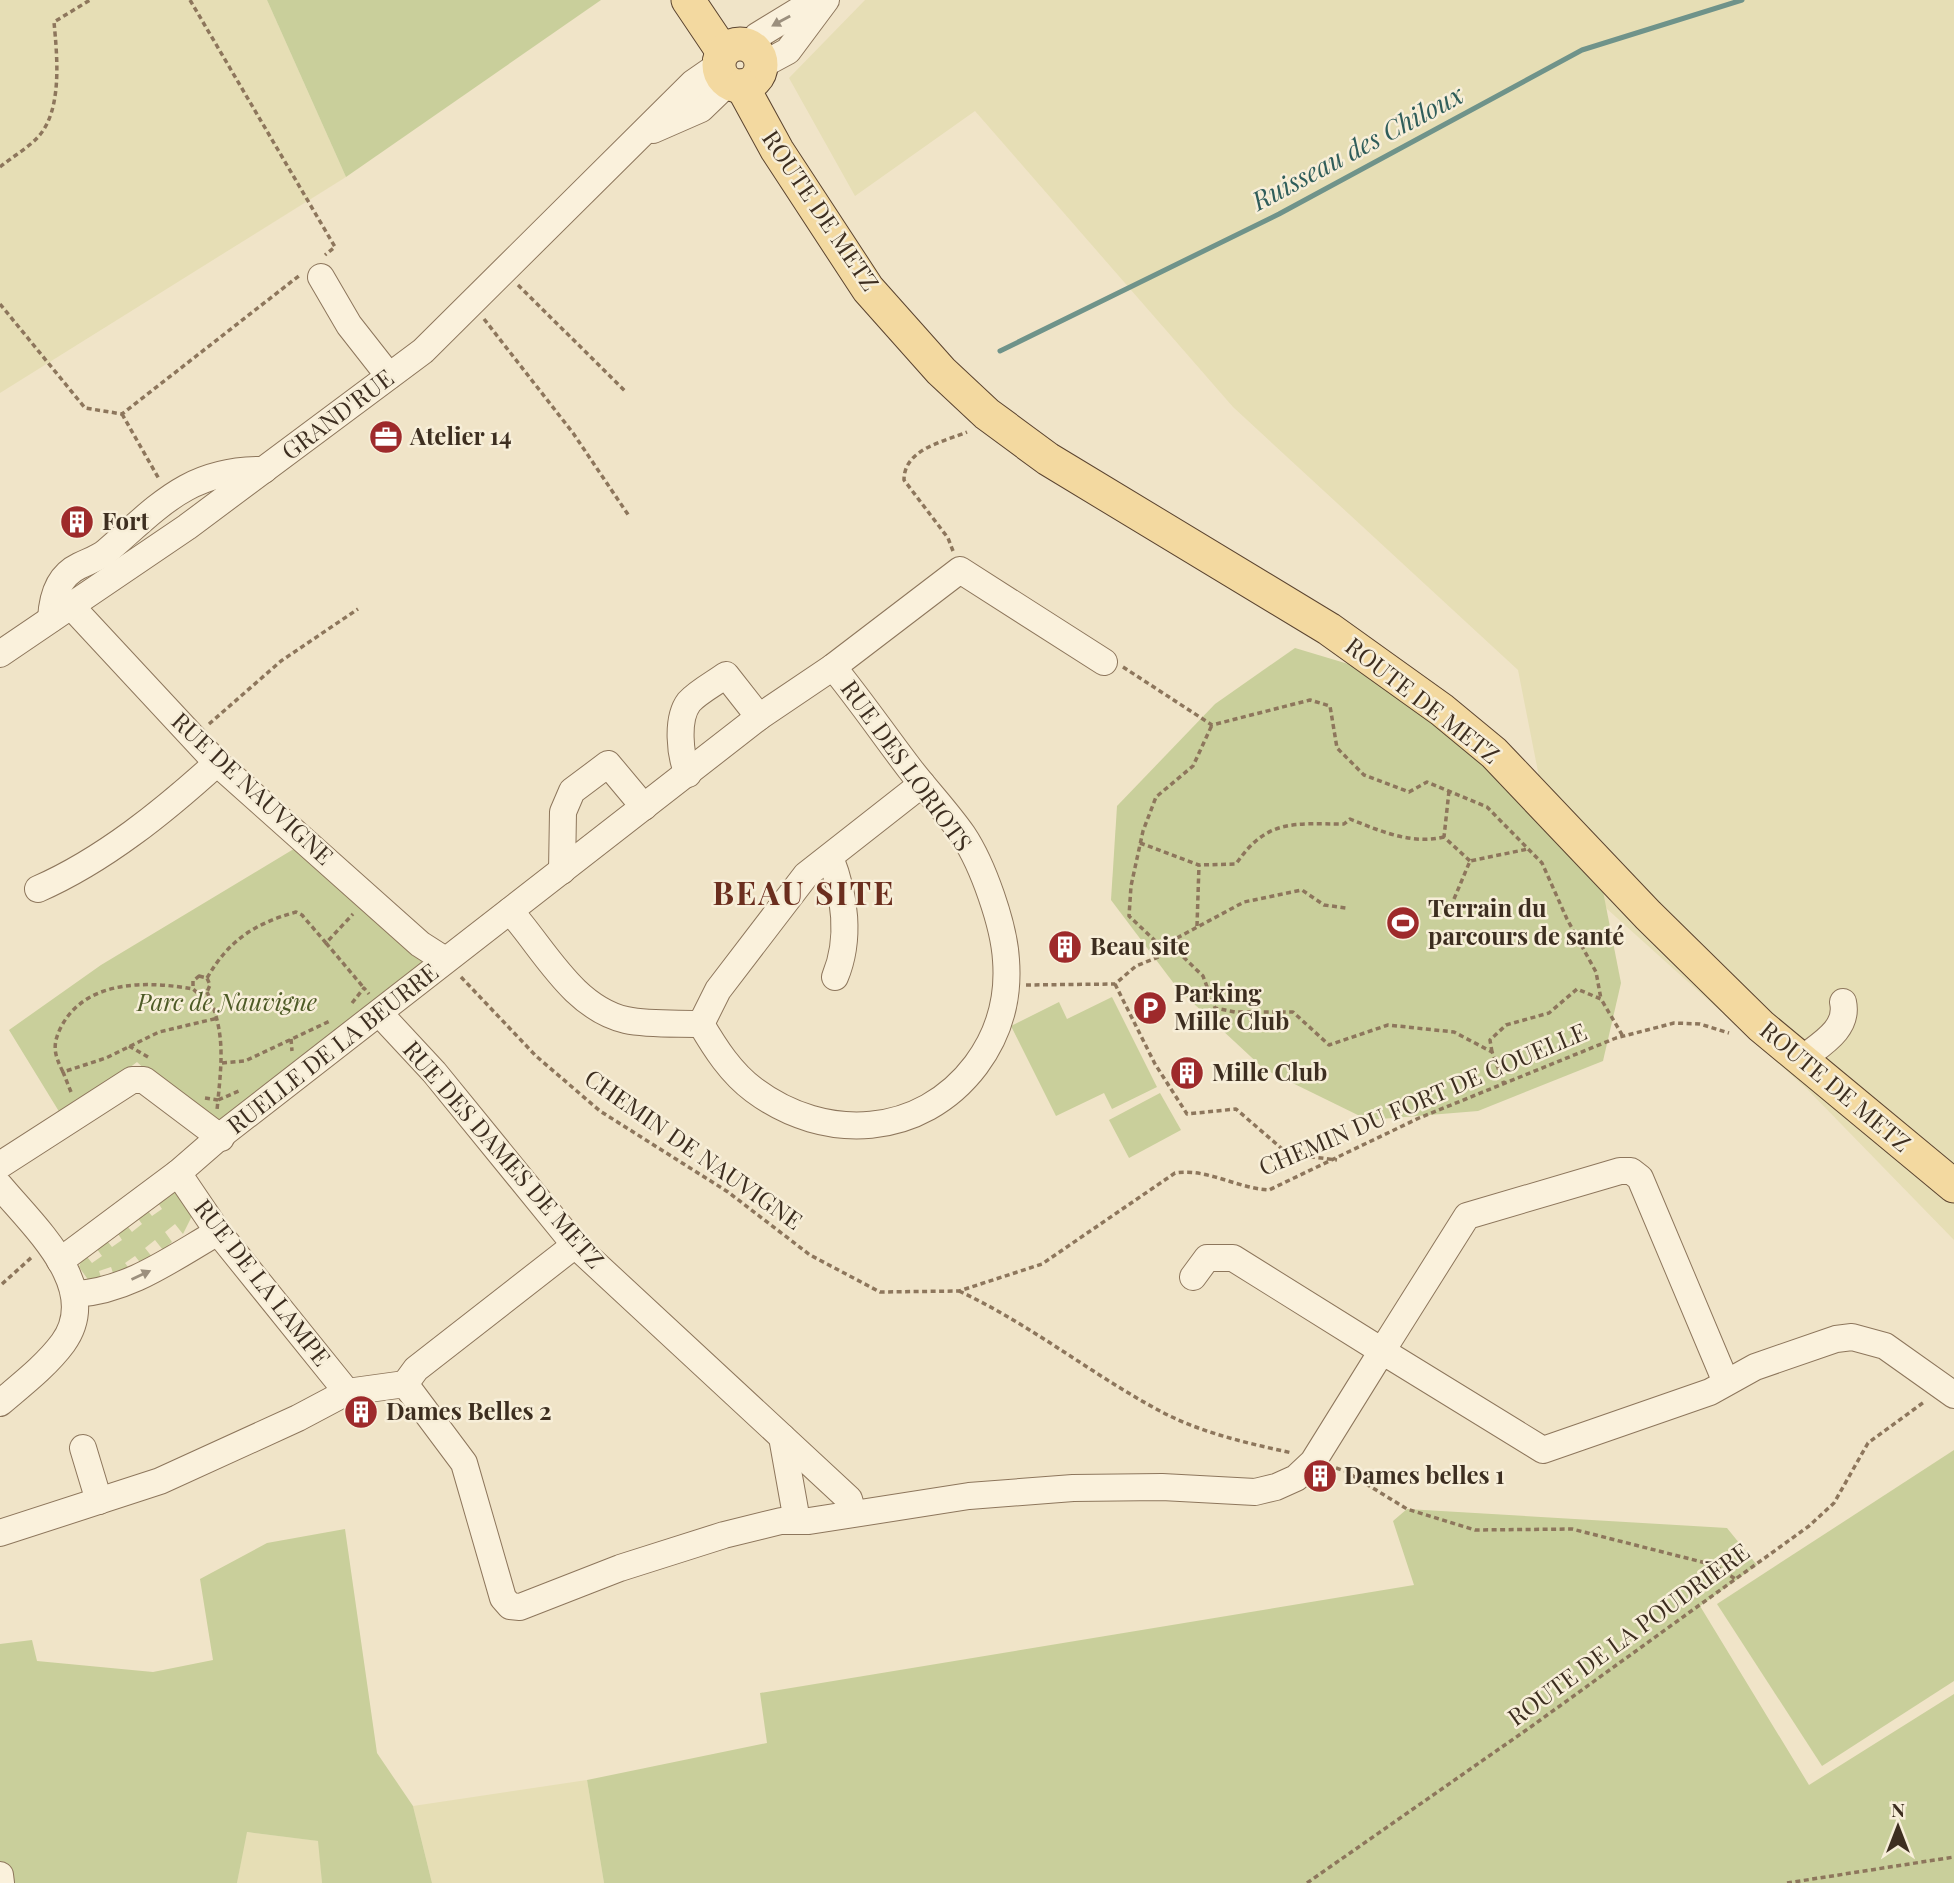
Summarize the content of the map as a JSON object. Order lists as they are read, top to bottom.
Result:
{
  "streets": {
    "main road": ["ROUTE DE METZ"],
    "street": [
      "GRAND'RUE",
      "RUE DES LORIOTS",
      "RUE DE NAUVIGNE",
      "RUELLE DE LA BEURRE",
      "RUE DES DAMES DE METZ",
      "RUE DE LA LAMPE"
    ],
    "path": ["CHEMIN DU FORT DE COUELLE", "CHEMIN DE NAUVIGNE", "ROUTE DE LA POUDRIÈRE"]
  },
  "crossings": [
    ["ROUTE DE METZ", "GRAND'RUE"],
    ["ROUTE DE METZ", "CHEMIN DU FORT DE COUELLE"],
    ["GRAND'RUE", "RUE DE NAUVIGNE"],
    ["RUE DES LORIOTS", "RUE DE NAUVIGNE"],
    ["RUE DES LORIOTS", "RUELLE DE LA BEURRE"],
    ["RUE DES LORIOTS", "CHEMIN DE NAUVIGNE"],
    ["RUE DE NAUVIGNE", "RUELLE DE LA BEURRE"],
    ["RUE DE NAUVIGNE", "CHEMIN DE NAUVIGNE"],
    ["RUELLE DE LA BEURRE", "CHEMIN DE NAUVIGNE"],
    ["RUELLE DE LA BEURRE", "RUE DES DAMES DE METZ"],
    ["RUELLE DE LA BEURRE", "RUE DE LA LAMPE"],
    ["CHEMIN DU FORT DE COUELLE", "CHEMIN DE NAUVIGNE"]
  ],
  "districts": ["BEAU SITE"],
  "water": ["Ruisseau des Chiloux"],
  "parks": ["Parc de Nauvigne"],
  "places": {
    "office": ["Atelier 14"],
    "building": [
      "Fort",
      "Beau site",
      "Mille Club",
      "Dames Belles 2",
      "Dames belles 1"
    ],
    "sports": ["Terrain du parcours de santé"],
    "parking": ["Parking Mille Club"]
  },
  "north": "top"
}
